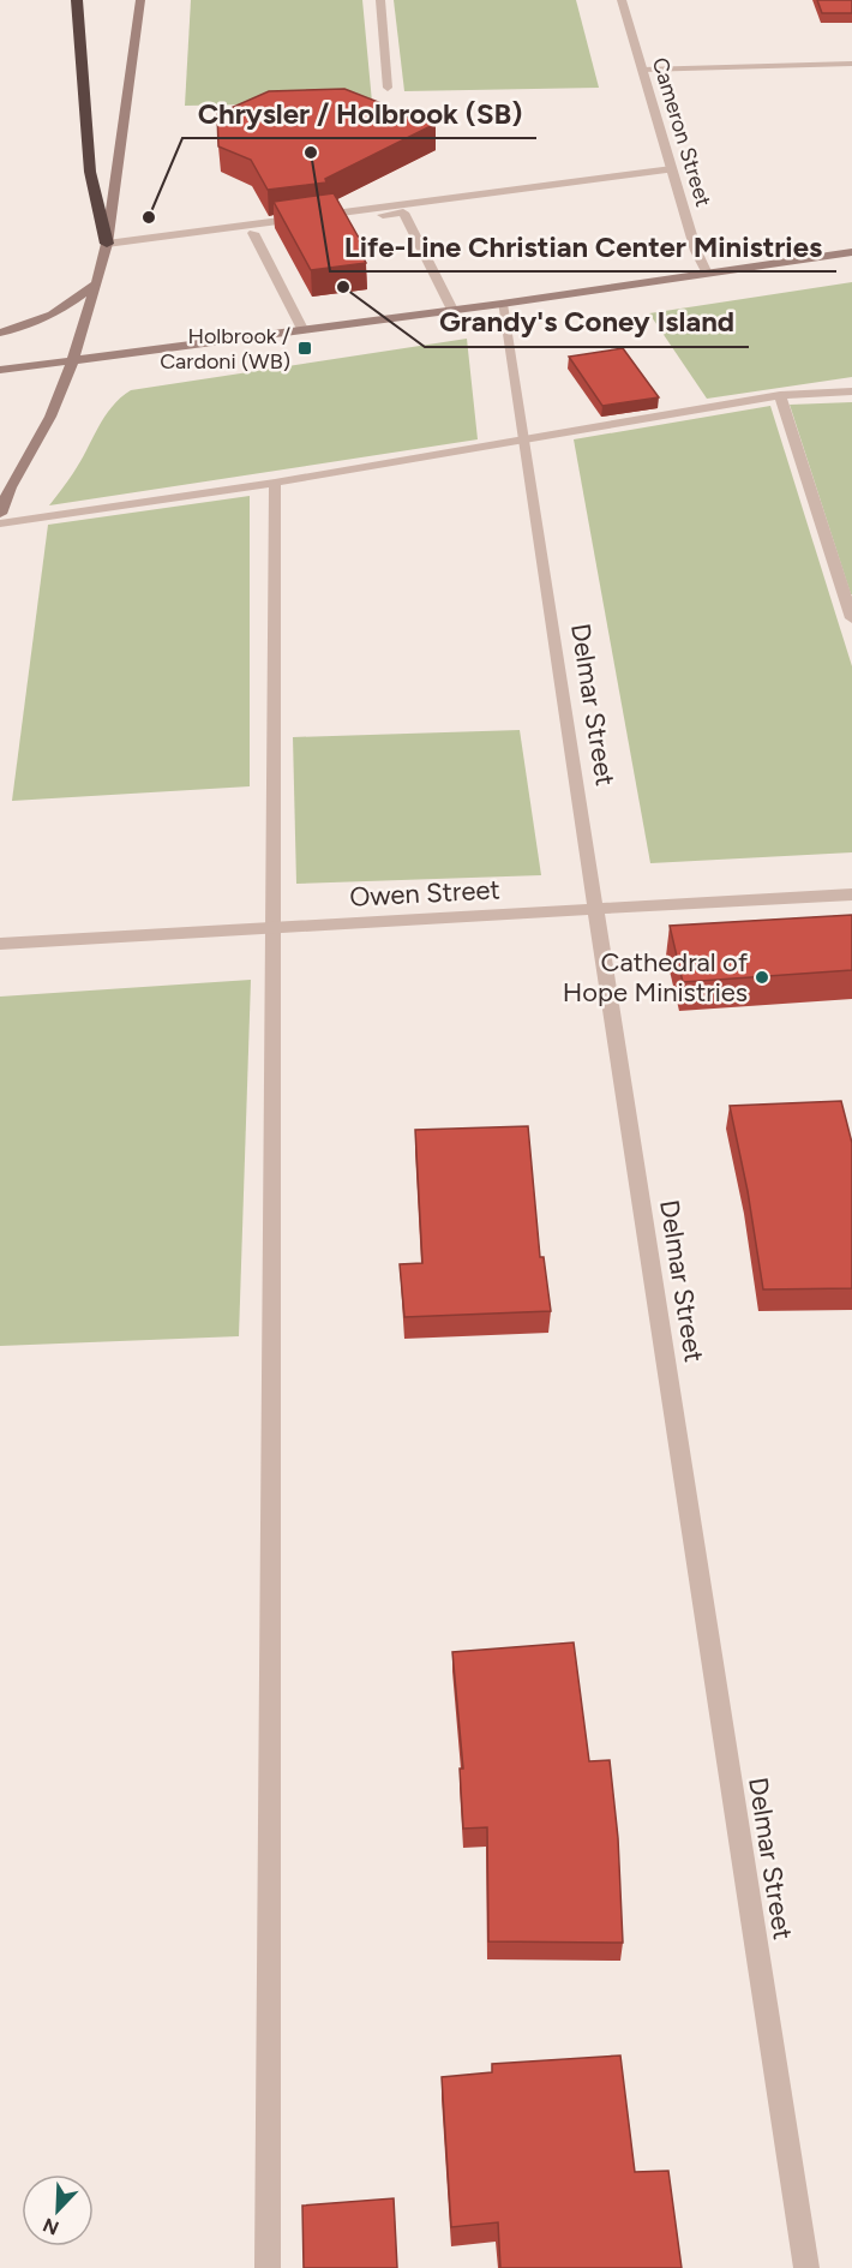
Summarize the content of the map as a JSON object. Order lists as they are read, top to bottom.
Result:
{
  "streets": {
    "street": ["Cameron Street", "Delmar Street", "Owen Street"]
  },
  "crossings": [
    ["Delmar Street", "Owen Street"]
  ],
  "places": {
    "other": [
      "Life-Line Christian Center Ministries",
      "Chrysler / Holbrook (SB)",
      "Grandy's Coney Island",
      "Cathedral of Hope Ministries"
    ],
    "transit": ["Holbrook / Cardoni (WB)"]
  },
  "north": "bottom left"
}
